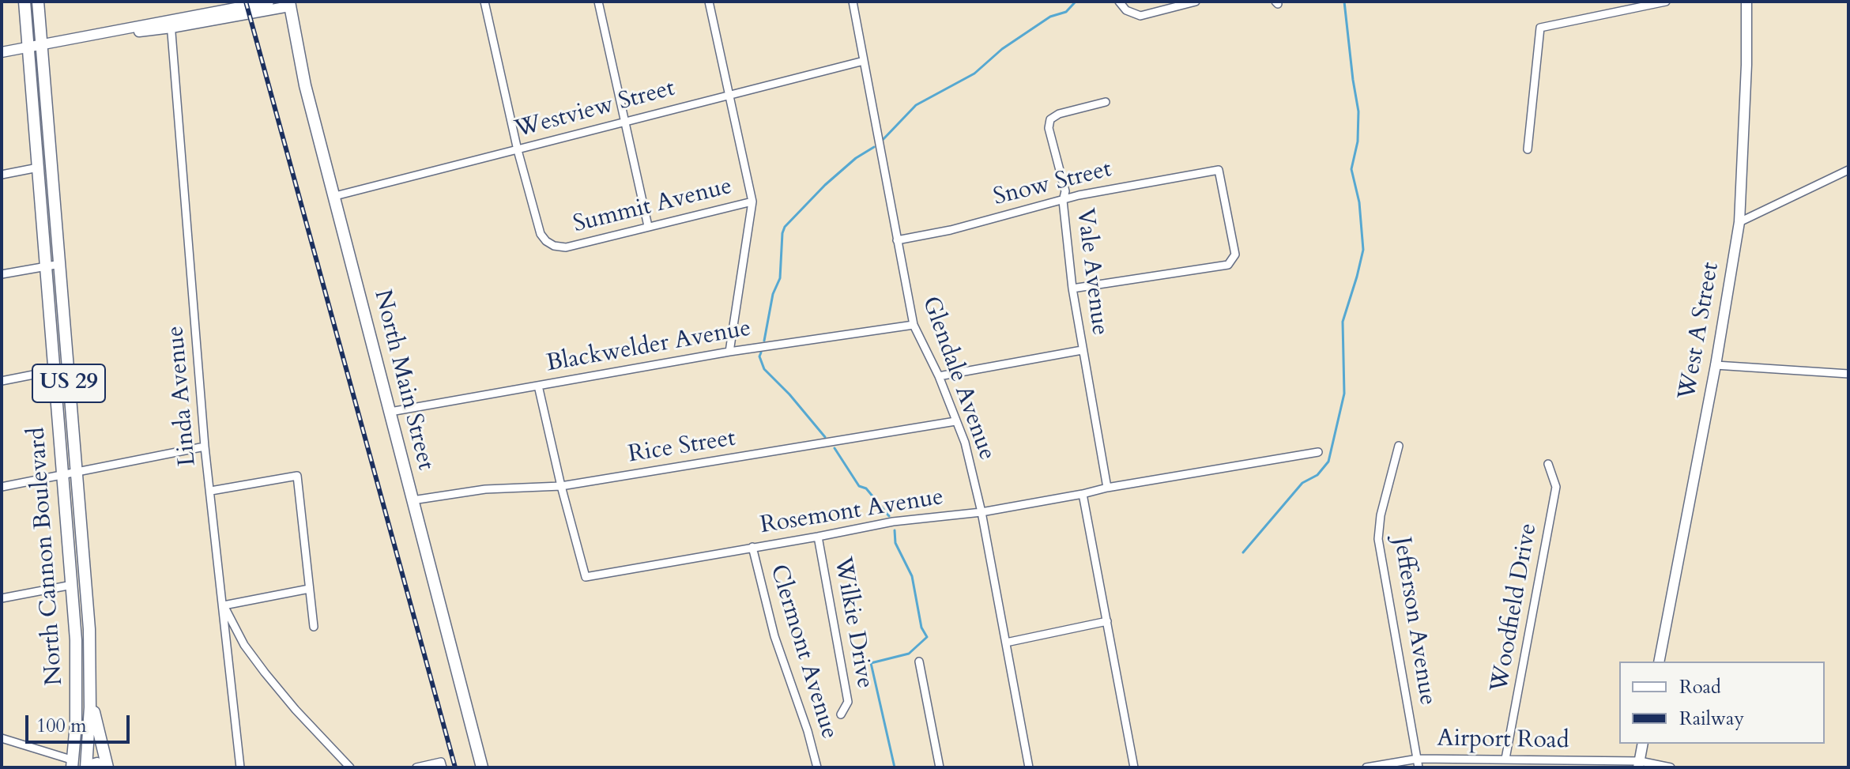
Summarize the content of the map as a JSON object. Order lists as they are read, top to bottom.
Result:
{
  "streets": {
    "main road": ["North Main Street", "US 29", "North Cannon Boulevard"],
    "street": [
      "Westview Street",
      "Snow Street",
      "Summit Avenue",
      "Vale Avenue",
      "West A Street",
      "Blackwelder Avenue",
      "Glendale Avenue",
      "Linda Avenue",
      "Rice Street",
      "Rosemont Avenue",
      "Woodfield Drive",
      "Jefferson Avenue",
      "Wilkie Drive",
      "Clermont Avenue",
      "Airport Road"
    ]
  },
  "crossings": [
    ["Westview Street", "Summit Avenue"],
    ["Westview Street", "Glendale Avenue"],
    ["Westview Street", "North Main Street"],
    ["Snow Street", "Vale Avenue"],
    ["Snow Street", "Glendale Avenue"],
    ["Vale Avenue", "Rosemont Avenue"],
    ["Blackwelder Avenue", "Glendale Avenue"],
    ["Blackwelder Avenue", "North Main Street"],
    ["Blackwelder Avenue", "Rosemont Avenue"],
    ["Glendale Avenue", "Rice Street"],
    ["Glendale Avenue", "Rosemont Avenue"],
    ["North Main Street", "Rice Street"],
    ["Rice Street", "Rosemont Avenue"],
    ["Rosemont Avenue", "Wilkie Drive"],
    ["Rosemont Avenue", "Clermont Avenue"],
    ["Woodfield Drive", "Airport Road"],
    ["Jefferson Avenue", "Airport Road"]
  ],
  "legend": ["Road", "Railway"],
  "scale_bar": "100 m"
}
